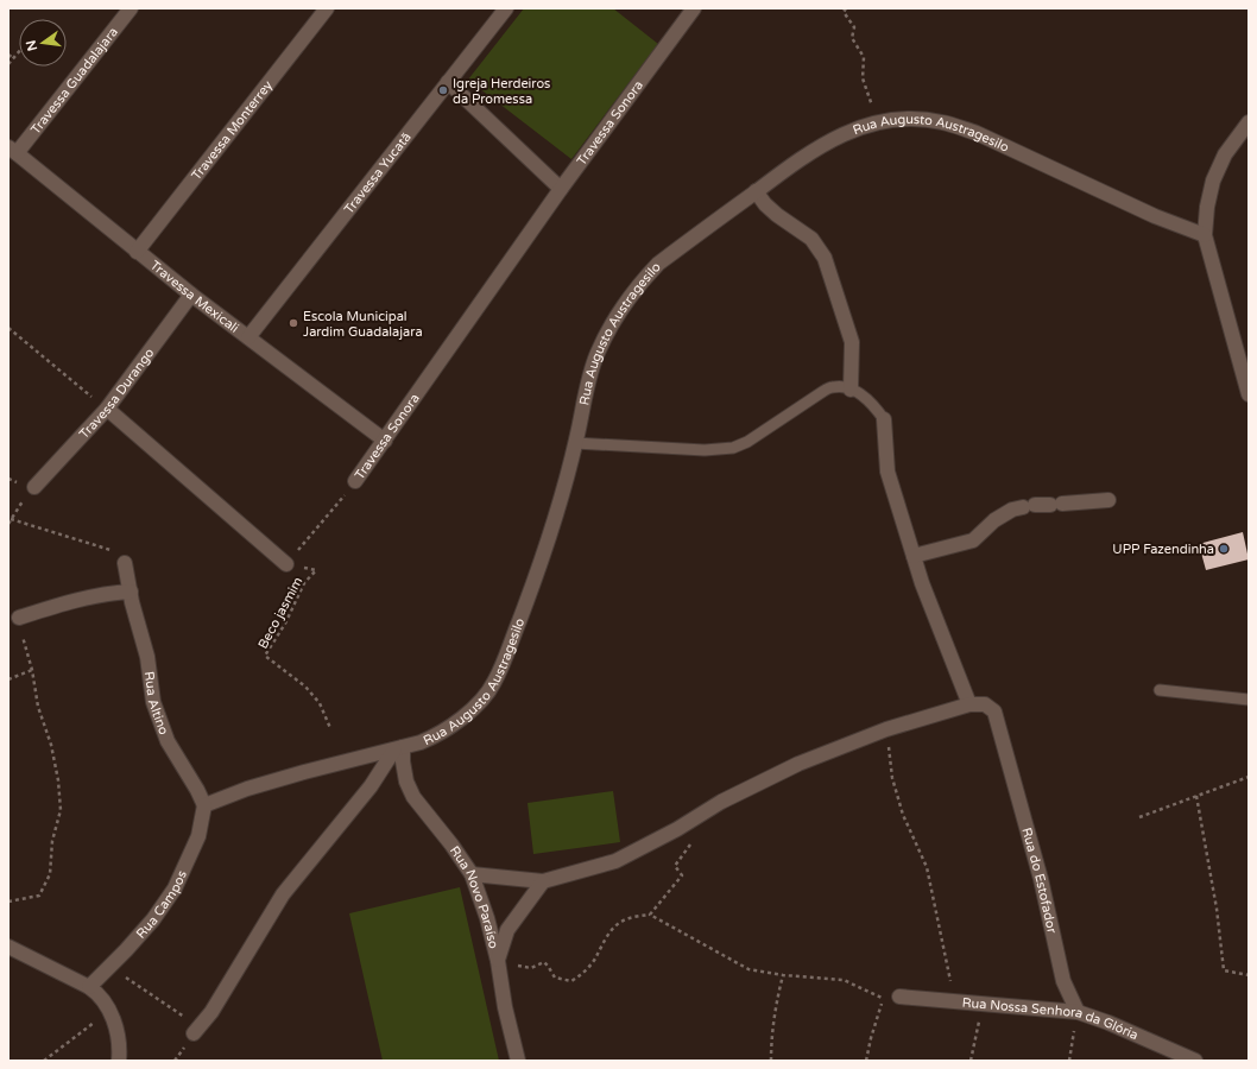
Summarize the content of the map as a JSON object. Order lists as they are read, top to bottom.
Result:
{
  "streets": {
    "street": [
      "Travessa Guadalajara",
      "Travessa Sonora",
      "Travessa Monterrey",
      "Rua Augusto Austragesilo",
      "Travessa Yucatã",
      "Travessa Mexicali",
      "Travessa Durango",
      "Rua Altino",
      "Rua do Estofador",
      "Rua Novo Paraíso",
      "Rua Campos",
      "Rua Nossa Senhora da Glória"
    ],
    "path": ["Beco jasmim"]
  },
  "crossings": [
    ["Travessa Guadalajara", "Travessa Mexicali"],
    ["Travessa Sonora", "Travessa Mexicali"],
    ["Travessa Sonora", "Beco jasmim"],
    ["Travessa Monterrey", "Travessa Mexicali"],
    ["Rua Augusto Austragesilo", "Rua Altino"],
    ["Rua Augusto Austragesilo", "Rua Novo Paraíso"],
    ["Rua Augusto Austragesilo", "Rua Campos"],
    ["Travessa Yucatã", "Travessa Mexicali"],
    ["Travessa Mexicali", "Travessa Durango"],
    ["Rua Altino", "Rua Campos"],
    ["Rua do Estofador", "Rua Nossa Senhora da Glória"]
  ],
  "places": ["Igreja Herdeiros da Promessa", "Escola Municipal Jardim Guadalajara", "UPP Fazendinha"],
  "north": "left"
}
